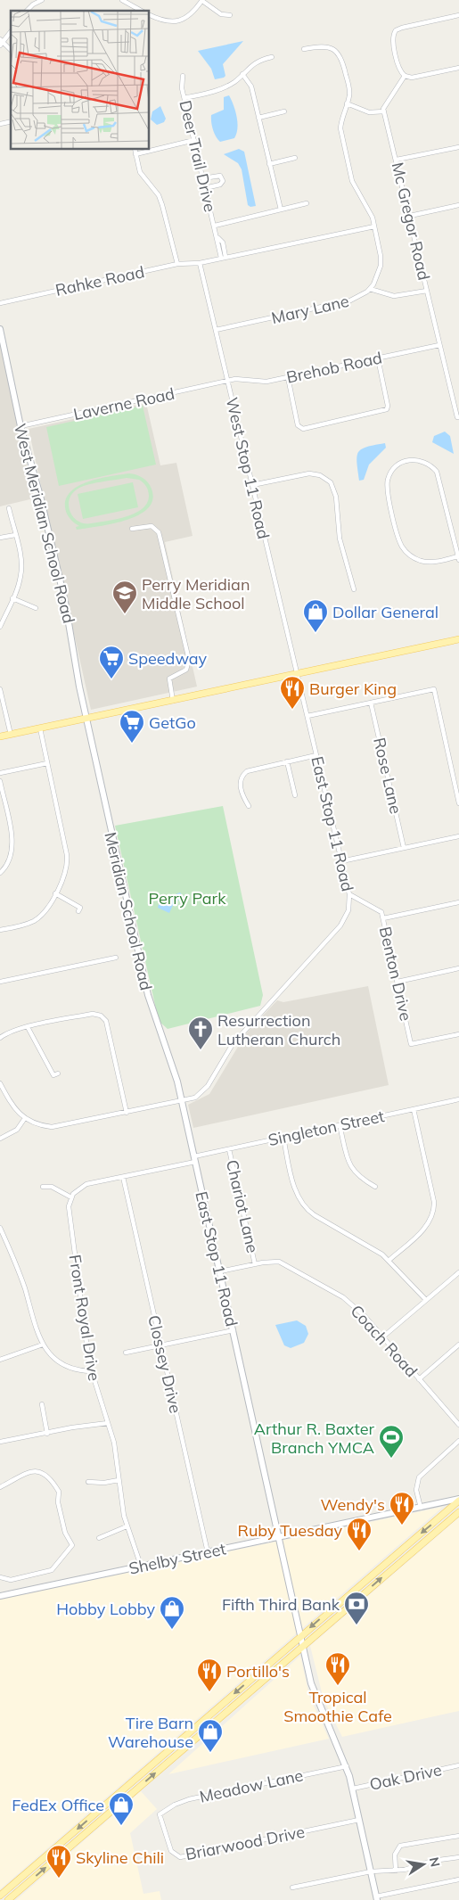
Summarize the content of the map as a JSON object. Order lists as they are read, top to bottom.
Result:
{
  "streets": {
    "main road": [
      "West Meridian School Road",
      "East Stop 11 Road",
      "Meridian School Road",
      "Shelby Street"
    ],
    "street": [
      "Deer Trail Drive",
      "Mc Gregor Road",
      "Rahke Road",
      "Mary Lane",
      "Brehob Road",
      "Laverne Road",
      "West Stop 11 Road",
      "Rose Lane",
      "Benton Drive",
      "Singleton Street",
      "Chariot Lane",
      "Front Royal Drive",
      "Coach Road",
      "Clossey Drive",
      "Oak Drive",
      "Meadow Lane",
      "Briarwood Drive"
    ]
  },
  "crossings": [
    ["Deer Trail Drive", "Rahke Road"],
    ["Mc Gregor Road", "Mary Lane"],
    ["Mc Gregor Road", "Brehob Road"],
    ["Rahke Road", "West Stop 11 Road"],
    ["Mary Lane", "West Stop 11 Road"],
    ["Brehob Road", "Laverne Road"],
    ["Brehob Road", "West Stop 11 Road"],
    ["Laverne Road", "West Stop 11 Road"],
    ["Laverne Road", "West Meridian School Road"],
    ["West Stop 11 Road", "East Stop 11 Road"],
    ["West Meridian School Road", "Meridian School Road"],
    ["East Stop 11 Road", "Meridian School Road"],
    ["East Stop 11 Road", "Benton Drive"],
    ["East Stop 11 Road", "Singleton Street"],
    ["East Stop 11 Road", "Coach Road"],
    ["East Stop 11 Road", "Shelby Street"],
    ["East Stop 11 Road", "Oak Drive"],
    ["East Stop 11 Road", "Meadow Lane"],
    ["East Stop 11 Road", "Briarwood Drive"],
    ["Singleton Street", "Chariot Lane"],
    ["Singleton Street", "Front Royal Drive"],
    ["Singleton Street", "Clossey Drive"],
    ["Chariot Lane", "Coach Road"],
    ["Front Royal Drive", "Shelby Street"],
    ["Clossey Drive", "Shelby Street"],
    ["Meadow Lane", "Briarwood Drive"]
  ],
  "parks": ["Perry Park"],
  "places": {
    "school or university": ["Perry Meridian Middle School"],
    "shop": [
      "Dollar General",
      "Hobby Lobby",
      "Tire Barn Warehouse",
      "FedEx Office"
    ],
    "supermarket": ["Speedway", "GetGo"],
    "restaurant": [
      "Burger King",
      "Wendy's",
      "Ruby Tuesday",
      "Tropical Smoothie Cafe",
      "Portillo's",
      "Skyline Chili"
    ],
    "church": ["Resurrection Lutheran Church"],
    "sports": ["Arthur R. Baxter Branch YMCA"],
    "bank": ["Fifth Third Bank"]
  },
  "north": "right"
}
